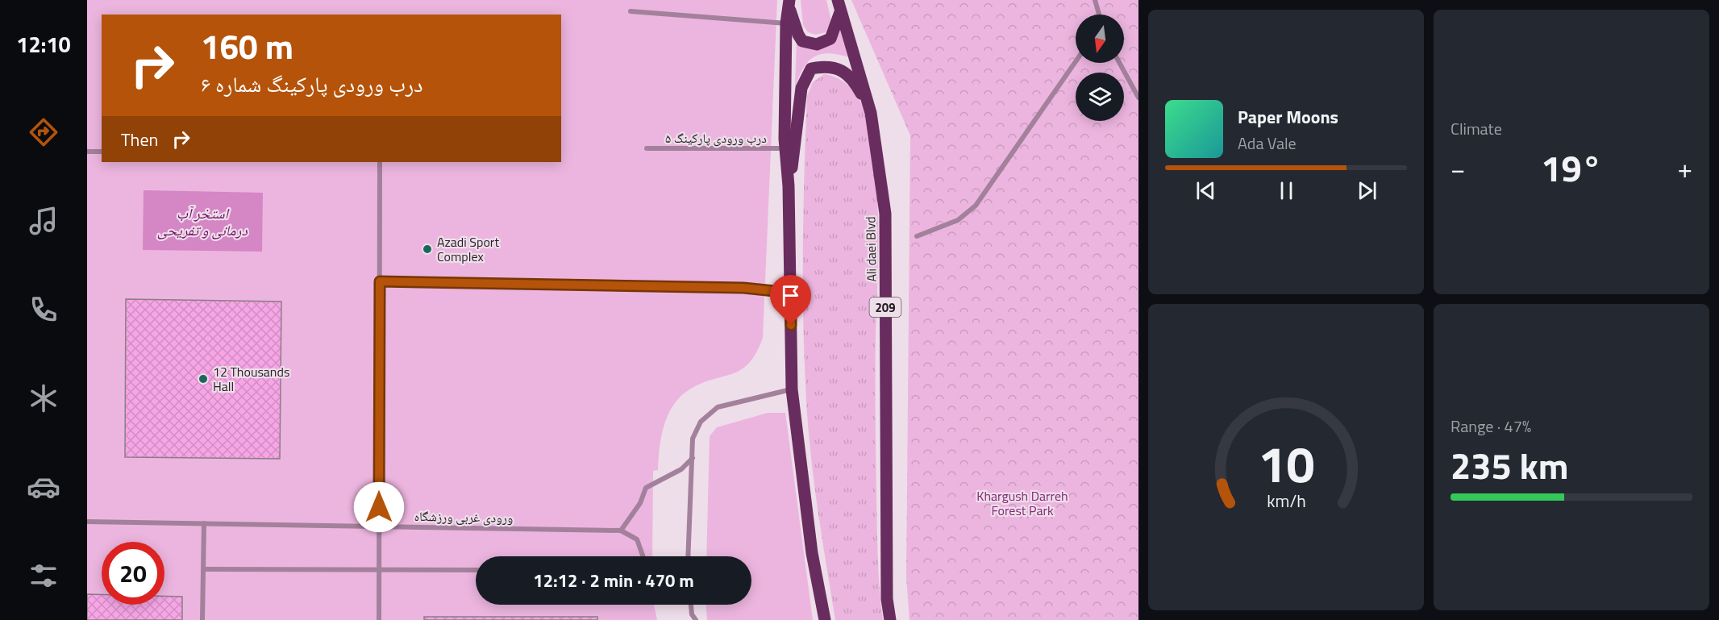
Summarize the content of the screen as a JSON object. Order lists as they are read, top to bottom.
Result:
{
  "streets": {
    "main road": ["Ali daei Blvd", "209"],
    "lane": ["درب ورودی پارکینگ ۵", "ورودی غربی ورزشگاه"]
  },
  "water": ["استخر آب درمانی و تفریحی"],
  "parks": ["Khargush Darreh Forest Park"],
  "places": ["Azadi Sport Complex", "12 Thousands Hall"],
  "north": "bottom",
  "page": {
    "tabs": "12:10",
    "tile": [
      "Climate",
      ["Range · 47%", "235 km"]
    ],
    "turn": ["160 m", "درب ورودی پارکینگ شماره ۶"],
    "song": ["Paper Moons", "Ada Vale"],
    "then": "Then",
    "heat": ["−", "19°", "+"],
    "limit": "20",
    "trip": "12:12 · 2 min · 470 m",
    "gauge": ["10", "km/h"]
  }
}
